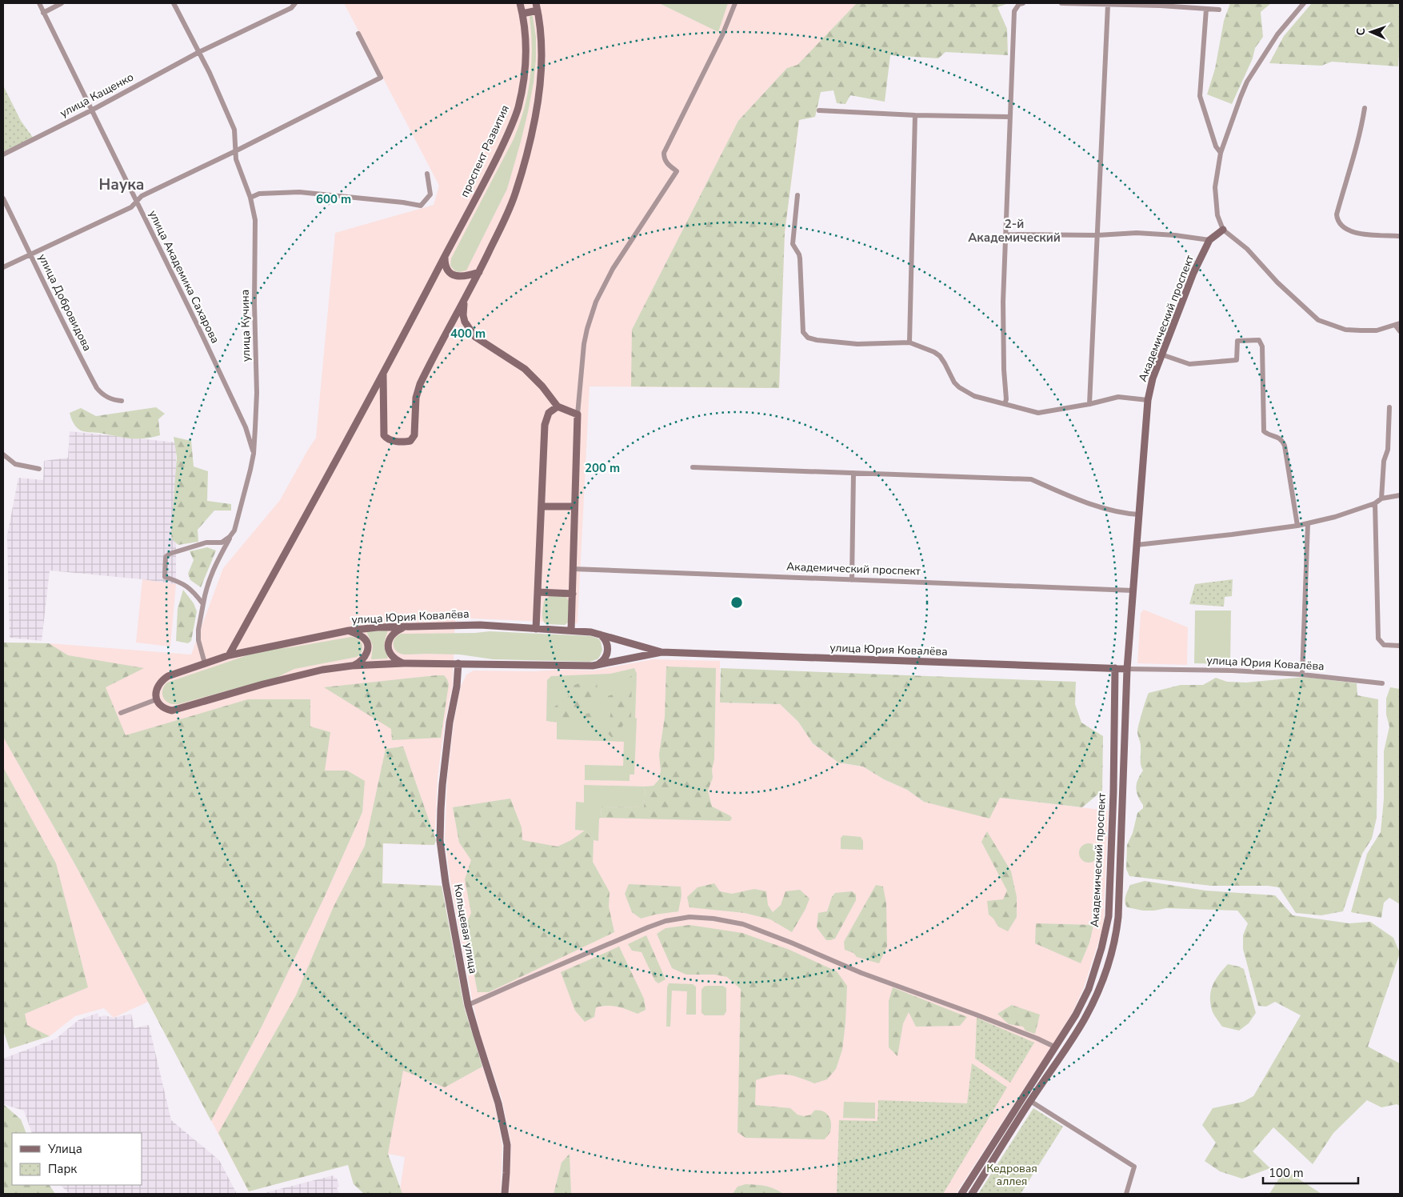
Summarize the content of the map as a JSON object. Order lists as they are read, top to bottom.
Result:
{
  "streets": {
    "street": [
      "улица Кащенко",
      "проспект Развития",
      "улица Академика Сахарова",
      "улица Добровидова",
      "Академический проспект",
      "улица Кучина",
      "улица Юрия Ковалёва",
      "Кольцевая улица"
    ]
  },
  "crossings": [
    ["улица Кащенко", "улица Академика Сахарова"],
    ["улица Кащенко", "улица Кучина"],
    ["проспект Развития", "улица Юрия Ковалёва"],
    ["улица Академика Сахарова", "улица Кучина"],
    ["Академический проспект", "улица Юрия Ковалёва"],
    ["улица Кучина", "улица Юрия Ковалёва"],
    ["улица Юрия Ковалёва", "Кольцевая улица"]
  ],
  "districts": ["Наука", "2-й Академический"],
  "parks": ["Кедровая аллея"],
  "legend": ["Улица", "Парк"],
  "scale_bar": "100 m",
  "north": "left",
  "rings": ["600 m", "400 m", "200 m"]
}
